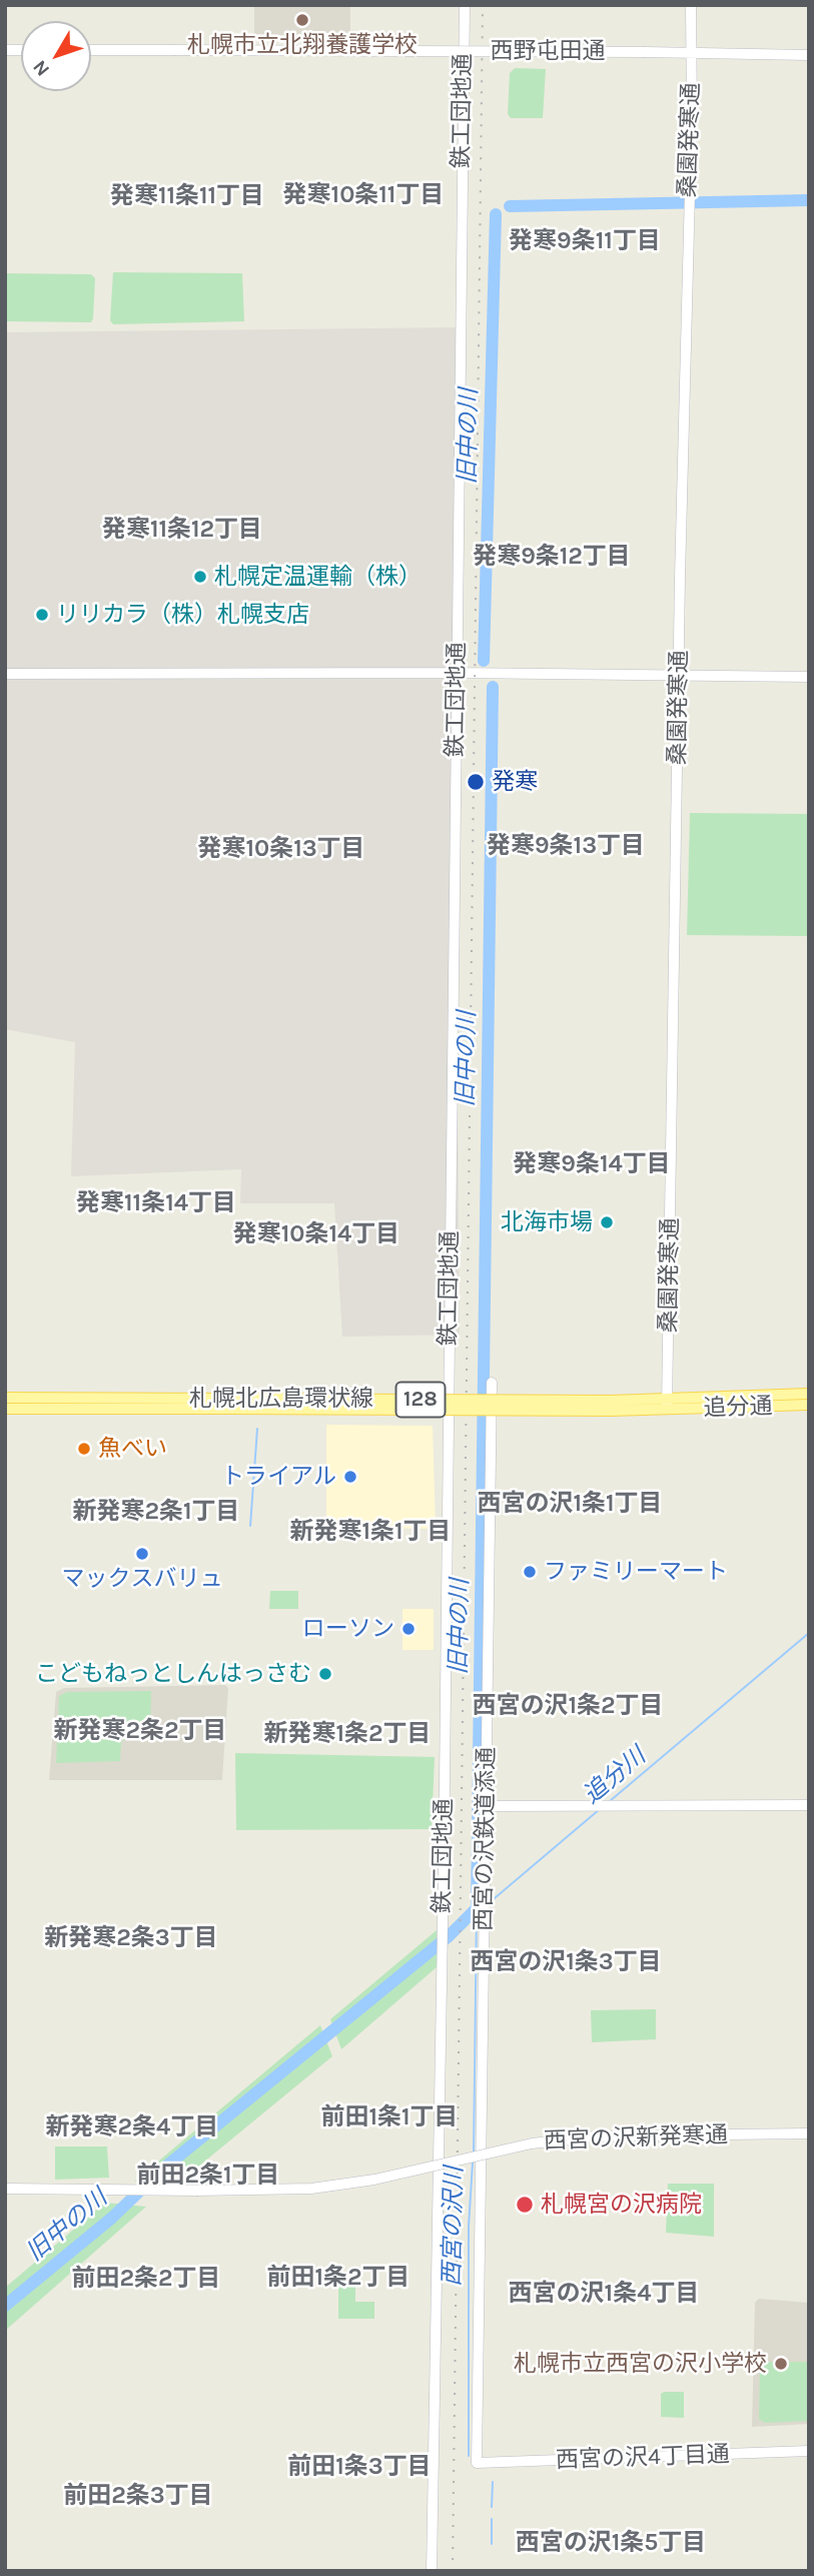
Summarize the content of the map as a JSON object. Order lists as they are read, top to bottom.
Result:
{
  "streets": {
    "main road": ["札幌北広島環状線", "128", "追分通"],
    "street": [
      "西野屯田通",
      "鉄工団地通",
      "桑園発寒通",
      "西宮の沢鉄道添通",
      "西宮の沢新発寒通",
      "西宮の沢4丁目通"
    ]
  },
  "crossings": [
    ["西野屯田通", "桑園発寒通"],
    ["桑園発寒通", "札幌北広島環状線"],
    ["桑園発寒通", "追分通"],
    ["札幌北広島環状線", "追分通"],
    ["西宮の沢鉄道添通", "西宮の沢4丁目通"]
  ],
  "districts": [
    "発寒10条11丁目",
    "発寒11条11丁目",
    "発寒9条11丁目",
    "発寒11条12丁目",
    "発寒9条12丁目",
    "発寒9条13丁目",
    "発寒10条13丁目",
    "発寒9条14丁目",
    "発寒11条14丁目",
    "発寒10条14丁目",
    "西宮の沢1条1丁目",
    "新発寒2条1丁目",
    "新発寒1条1丁目",
    "西宮の沢1条2丁目",
    "新発寒2条2丁目",
    "新発寒1条2丁目",
    "新発寒2条3丁目",
    "西宮の沢1条3丁目",
    "前田1条1丁目",
    "新発寒2条4丁目",
    "前田2条1丁目",
    "前田1条2丁目",
    "前田2条2丁目",
    "西宮の沢1条4丁目",
    "前田1条3丁目",
    "前田2条3丁目",
    "西宮の沢1条5丁目"
  ],
  "water": ["旧中の川", "追分川", "西宮の沢川"],
  "places": [
    "札幌市立北翔養護学校",
    "札幌定温運輸（株）",
    "リリカラ（株）札幌支店",
    "発寒",
    "北海市場",
    "魚べい",
    "トライアル",
    "マックスバリュ",
    "ファミリーマート",
    "ローソン",
    "こどもねっとしんはっさむ",
    "札幌宮の沢病院",
    "札幌市立西宮の沢小学校"
  ],
  "north": "bottom left"
}
